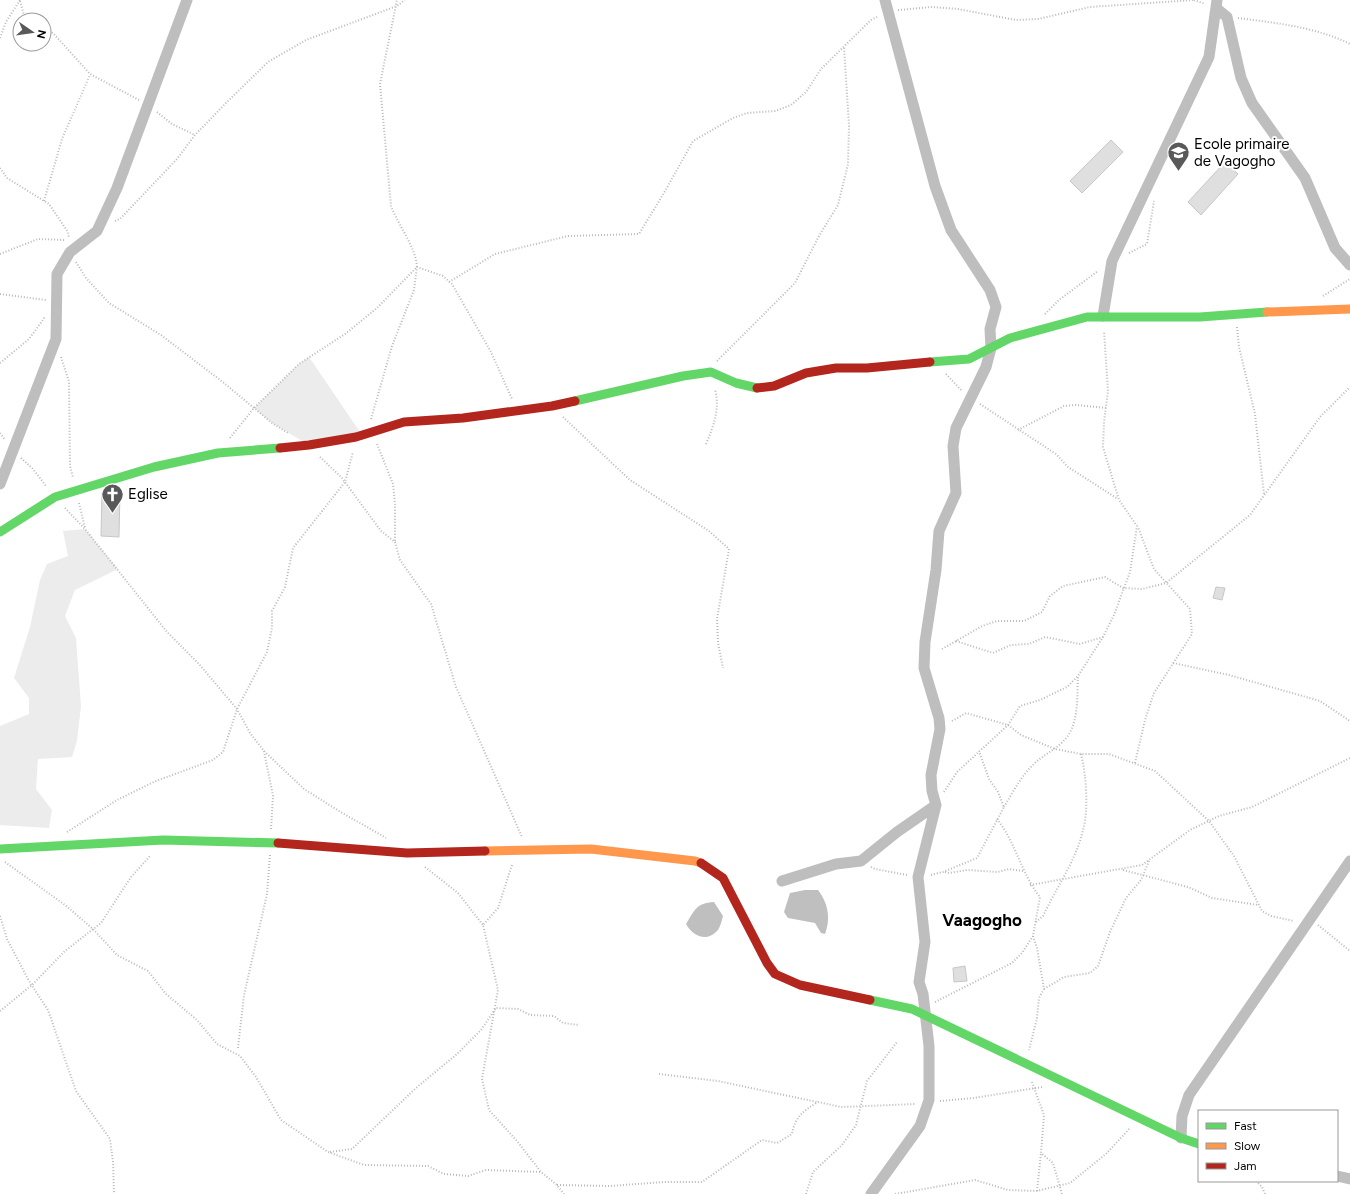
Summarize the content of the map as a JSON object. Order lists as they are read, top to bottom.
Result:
{
  "districts": ["Vaagogho"],
  "places": {
    "school or university": ["Ecole primaire de Vagogho"],
    "church": ["Eglise"]
  },
  "legend": ["Fast", "Slow", "Jam"],
  "north": "right"
}
